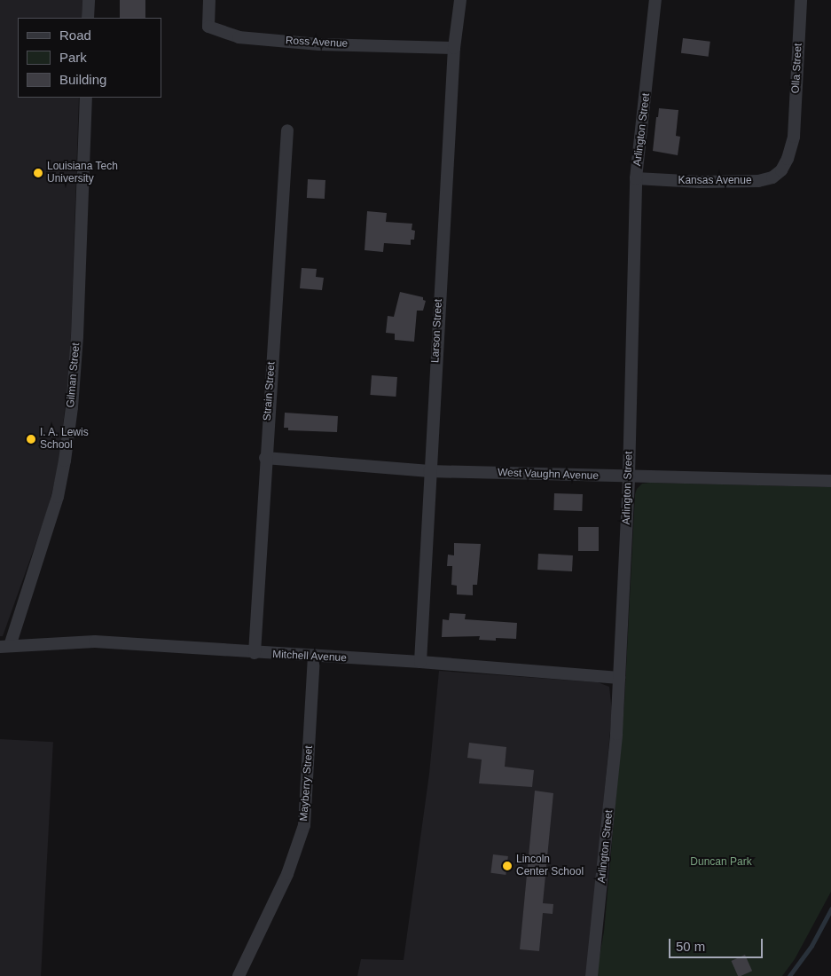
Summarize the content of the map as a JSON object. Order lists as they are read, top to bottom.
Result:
{
  "streets": {
    "street": [
      "Ross Avenue",
      "Olla Street",
      "Arlington Street",
      "Kansas Avenue",
      "Larson Street",
      "Gilman Street",
      "Strain Street",
      "West Vaughn Avenue",
      "Mitchell Avenue",
      "Mayberry Street"
    ]
  },
  "crossings": [
    ["Ross Avenue", "Larson Street"],
    ["Olla Street", "Kansas Avenue"],
    ["Arlington Street", "Kansas Avenue"],
    ["Arlington Street", "West Vaughn Avenue"],
    ["Arlington Street", "Mitchell Avenue"],
    ["Larson Street", "West Vaughn Avenue"],
    ["Larson Street", "Mitchell Avenue"],
    ["Gilman Street", "Mitchell Avenue"],
    ["Strain Street", "West Vaughn Avenue"],
    ["Strain Street", "Mitchell Avenue"],
    ["Mitchell Avenue", "Mayberry Street"]
  ],
  "parks": ["Duncan Park"],
  "places": ["Louisiana Tech University", "I. A. Lewis School", "Lincoln Center School"],
  "legend": ["Road", "Park", "Building"],
  "scale_bar": "50 m"
}
